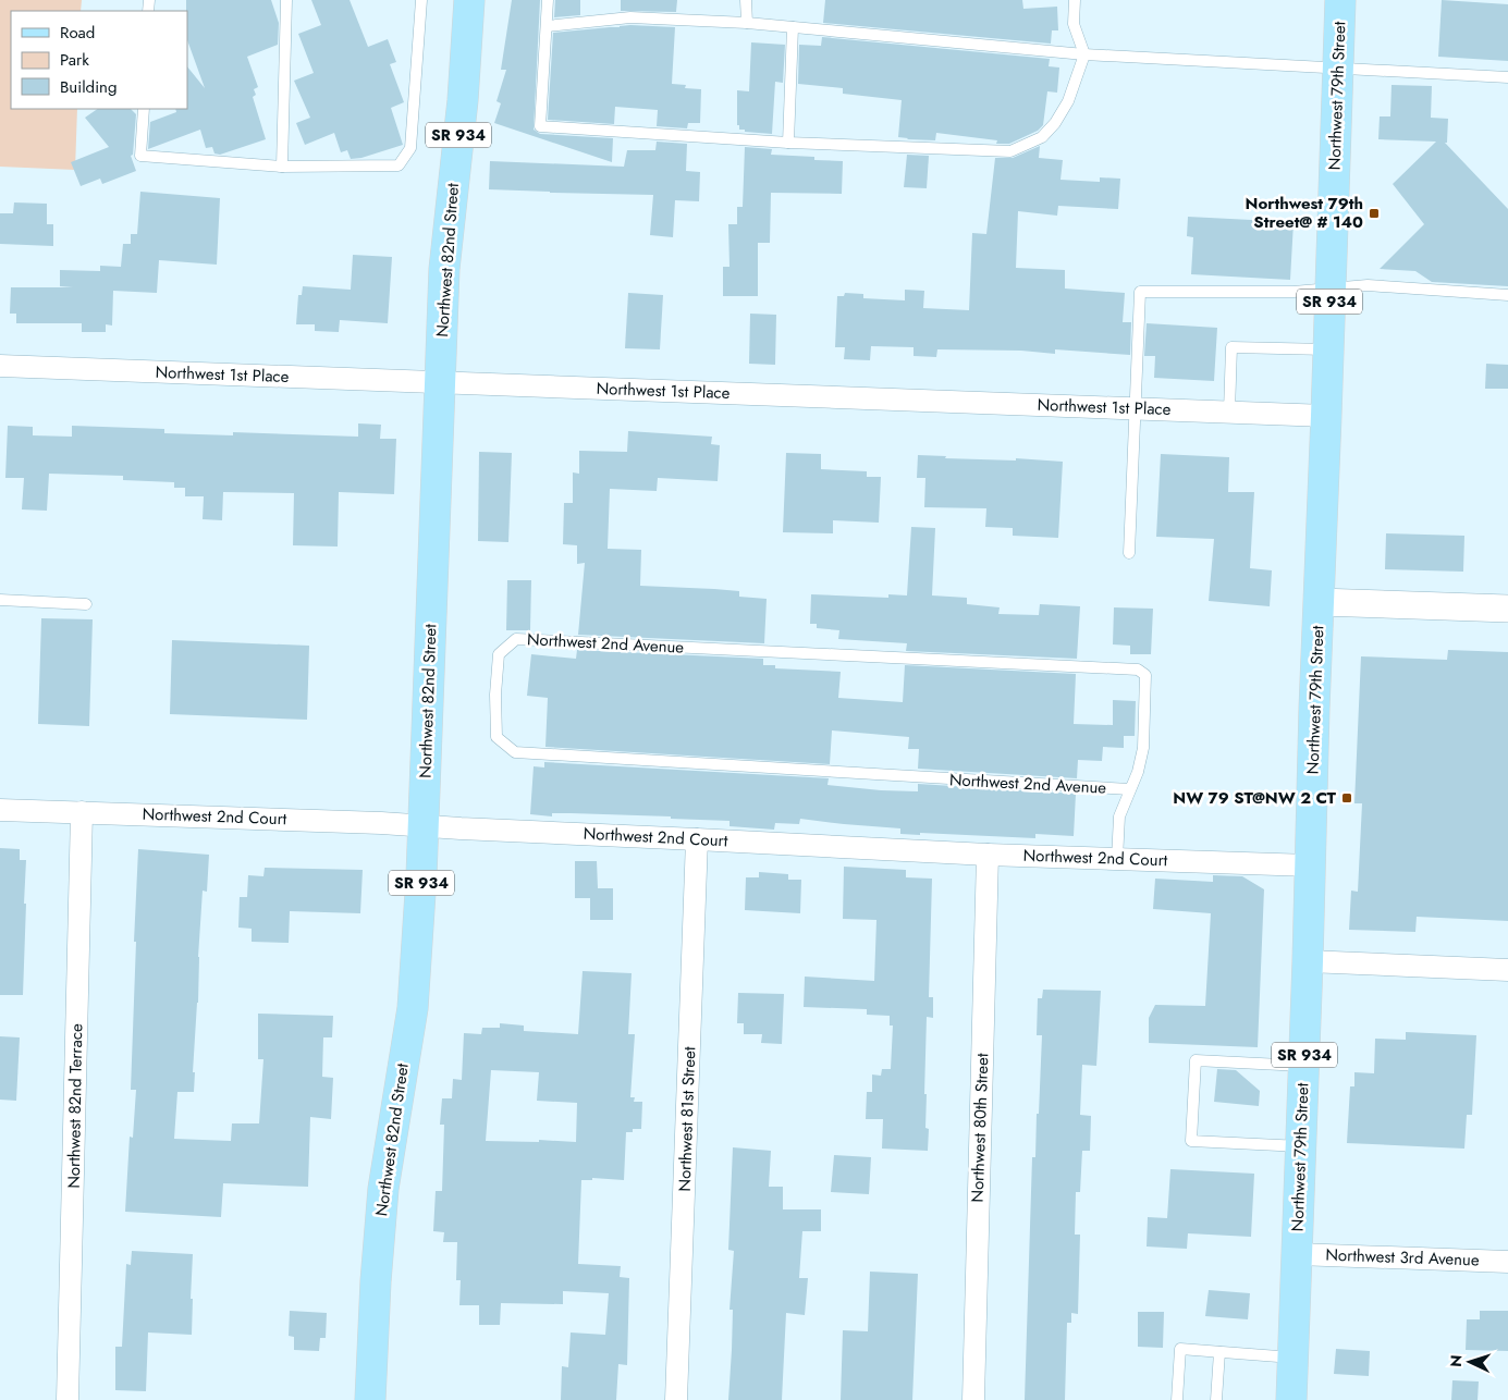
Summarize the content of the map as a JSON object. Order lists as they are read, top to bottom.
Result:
{
  "streets": {
    "main road": ["Northwest 79th Street", "SR 934", "Northwest 82nd Street"],
    "street": [
      "Northwest 1st Place",
      "Northwest 2nd Court",
      "Northwest 82nd Terrace",
      "Northwest 81st Street",
      "Northwest 80th Street",
      "Northwest 3rd Avenue"
    ],
    "lane": ["Northwest 2nd Avenue"]
  },
  "crossings": [
    ["Northwest 79th Street", "Northwest 1st Place"],
    ["Northwest 79th Street", "Northwest 2nd Court"],
    ["Northwest 79th Street", "Northwest 3rd Avenue"],
    ["Northwest 82nd Street", "Northwest 1st Place"],
    ["Northwest 82nd Street", "Northwest 2nd Court"],
    ["Northwest 2nd Court", "Northwest 82nd Terrace"],
    ["Northwest 2nd Court", "Northwest 81st Street"],
    ["Northwest 2nd Court", "Northwest 80th Street"]
  ],
  "places": {
    "transit": ["Northwest 79th Street@ # 140", "NW 79 ST@NW 2 CT"]
  },
  "legend": ["Road", "Park", "Building"],
  "north": "left"
}
